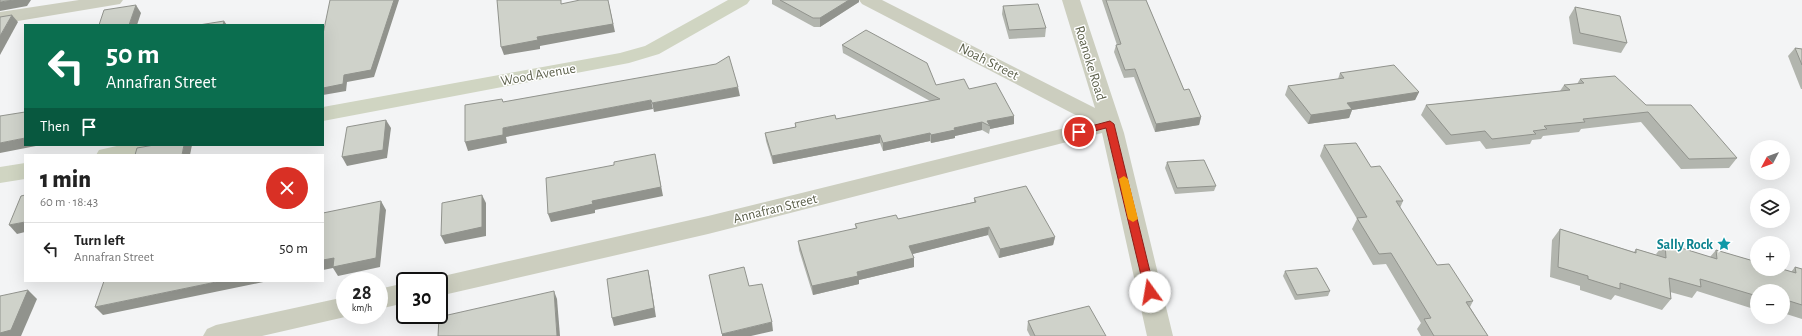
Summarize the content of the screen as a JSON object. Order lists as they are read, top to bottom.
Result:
{
  "streets": {
    "main road": ["Wood Avenue"],
    "street": ["Noah Street", "Roanoke Road", "Annafran Street"]
  },
  "crossings": [
    ["Noah Street", "Roanoke Road"],
    ["Noah Street", "Annafran Street"],
    ["Roanoke Road", "Annafran Street"]
  ],
  "places": {
    "place": ["Sally Rock"]
  },
  "north": "bottom left",
  "page": {
    "turn": ["50 m", "Annafran Street"],
    "then": "Then",
    "map_buttons": ["+", "−"],
    "heading": ["1 min", "60 m · 18:43"],
    "list": [
      {
        "name": "Turn left",
        "note": "Annafran Street",
        "value": "50 m"
      }
    ],
    "speed": "28 km/h",
    "limit": "30"
  }
}
